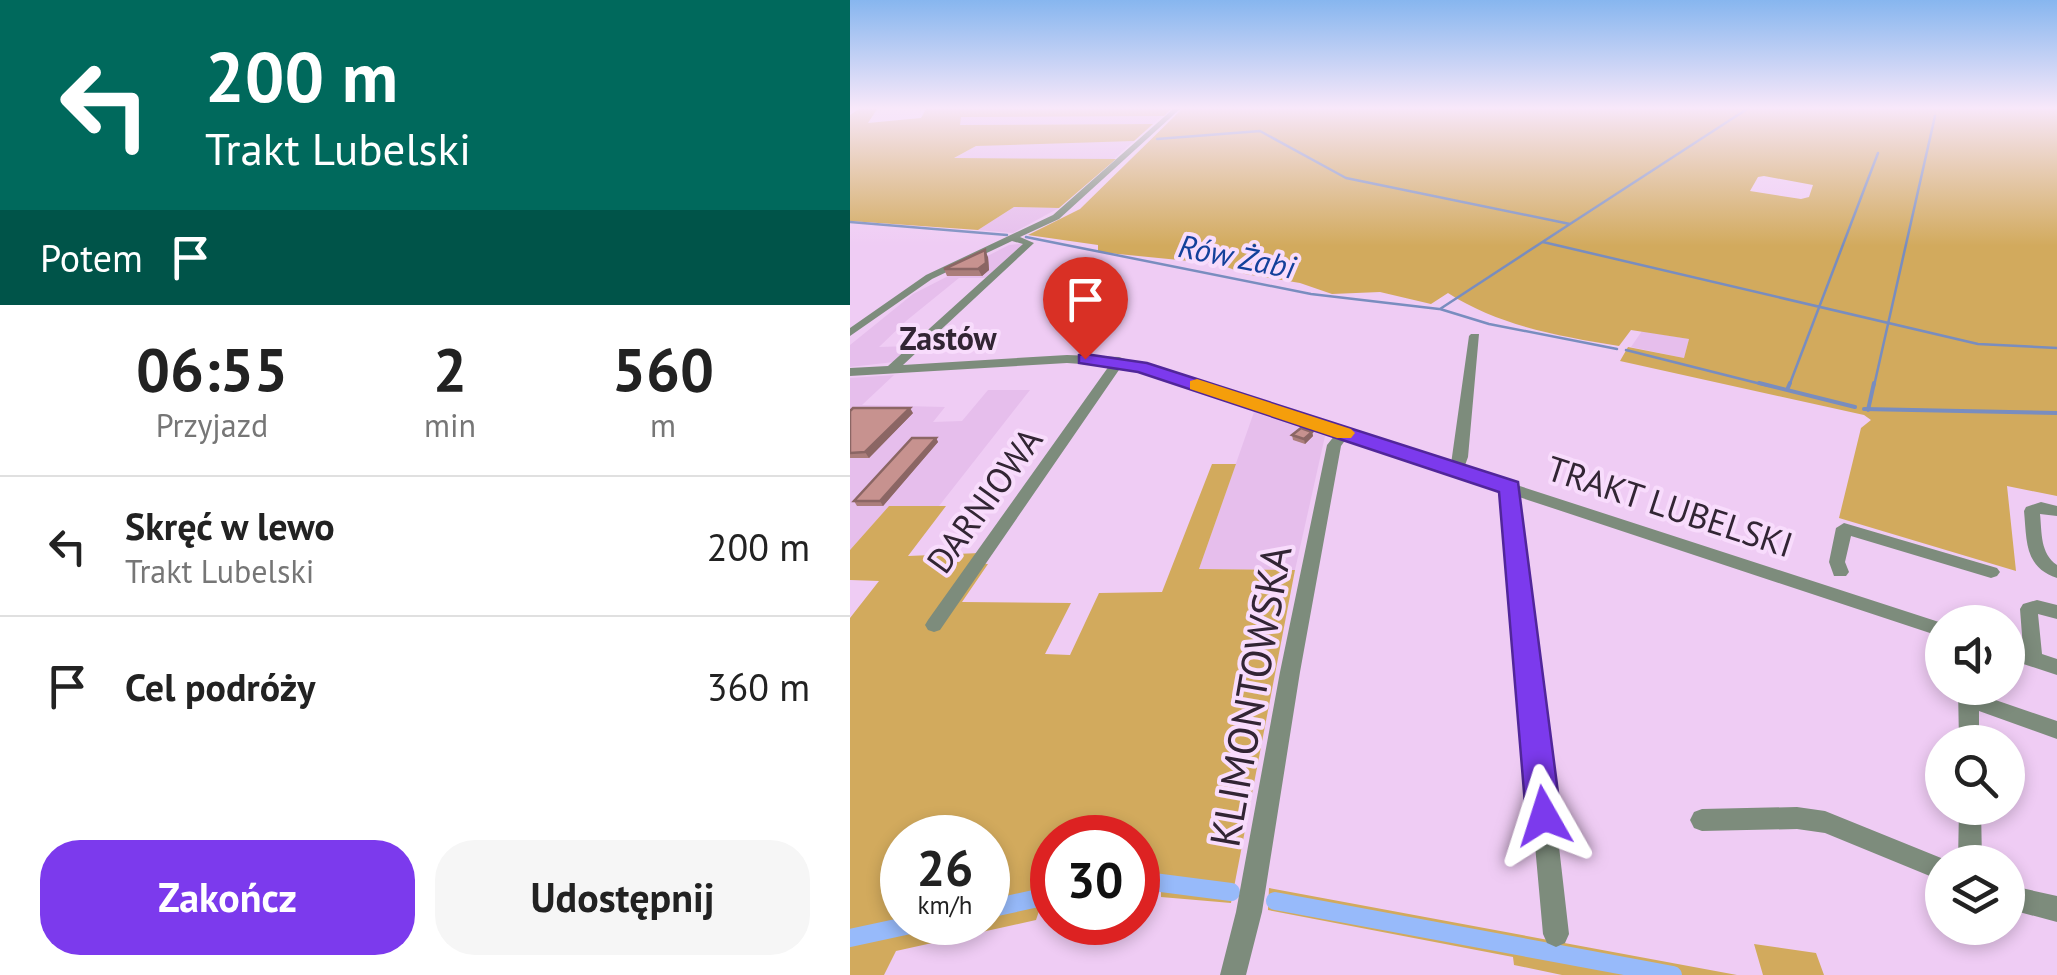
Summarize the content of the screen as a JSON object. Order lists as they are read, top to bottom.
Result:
{
  "streets": {
    "street": ["DARNIOWA", "TRAKT LUBELSKI", "KLIMONTOWSKA"]
  },
  "crossings": [
    ["DARNIOWA", "TRAKT LUBELSKI"],
    ["TRAKT LUBELSKI", "KLIMONTOWSKA"]
  ],
  "districts": ["Zastów"],
  "water": ["Rów Żabi"],
  "page": {
    "turn": ["200 m", "Trakt Lubelski"],
    "then": "Potem",
    "eta": [
      "06:55",
      "Przyjazd",
      "2",
      "min",
      "560",
      "m"
    ],
    "list": [
      {
        "name": "Skręć w lewo",
        "note": "Trakt Lubelski",
        "value": "200 m"
      },
      {
        "name": "Cel podróży",
        "value": "360 m"
      }
    ],
    "speed": "26 km/h",
    "limit": "30",
    "buttons": ["Zakończ", "Udostępnij"]
  }
}
